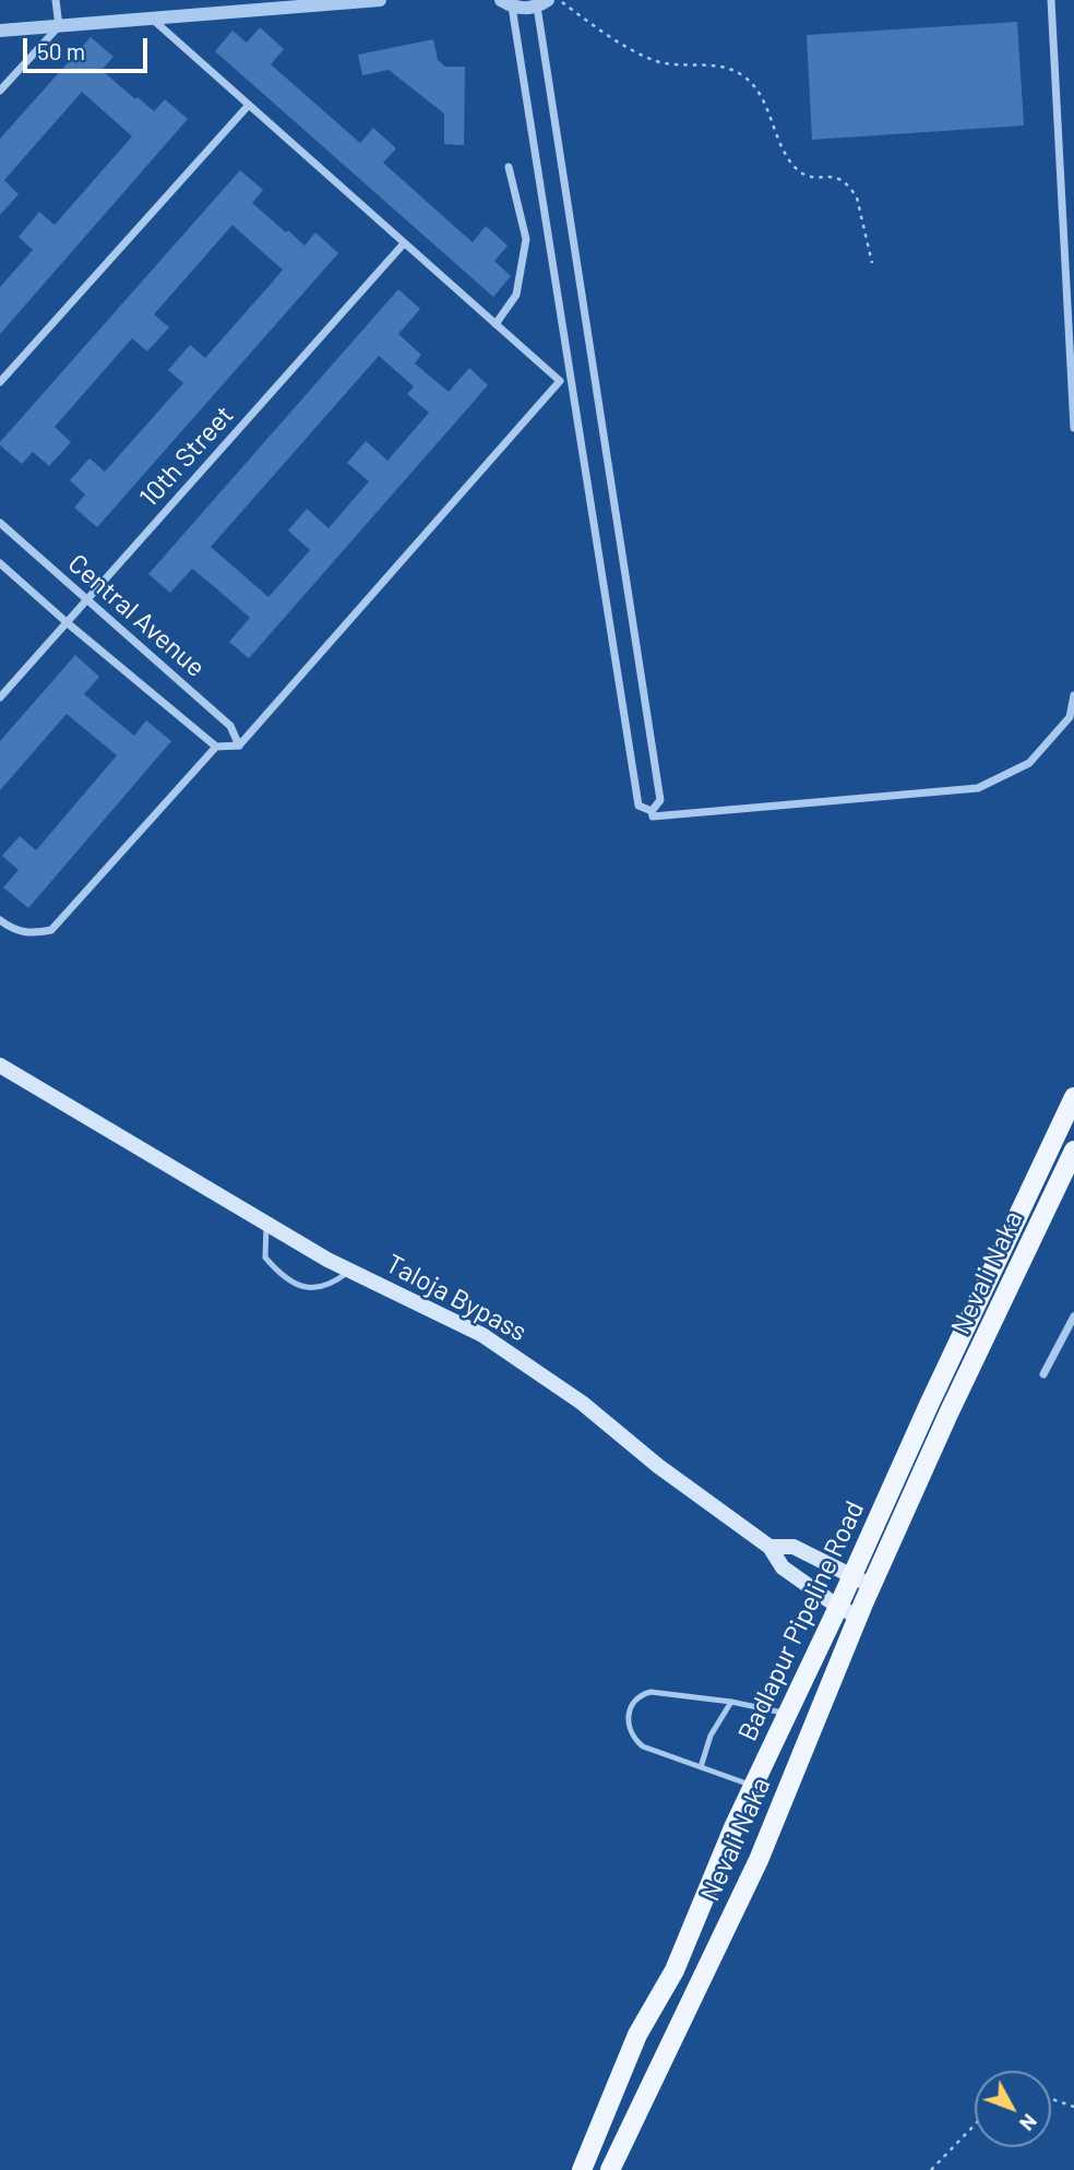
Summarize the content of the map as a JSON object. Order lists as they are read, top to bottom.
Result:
{
  "streets": {
    "main road": ["Nevali Naka", "Taloja Bypass", "Badlapur Pipeline Road"],
    "street": ["10th Street", "Central Avenue"]
  },
  "crossings": [
    ["10th Street", "Central Avenue"],
    ["Nevali Naka", "Taloja Bypass"],
    ["Taloja Bypass", "Badlapur Pipeline Road"]
  ],
  "scale_bar": "50 m",
  "north": "bottom right"
}
